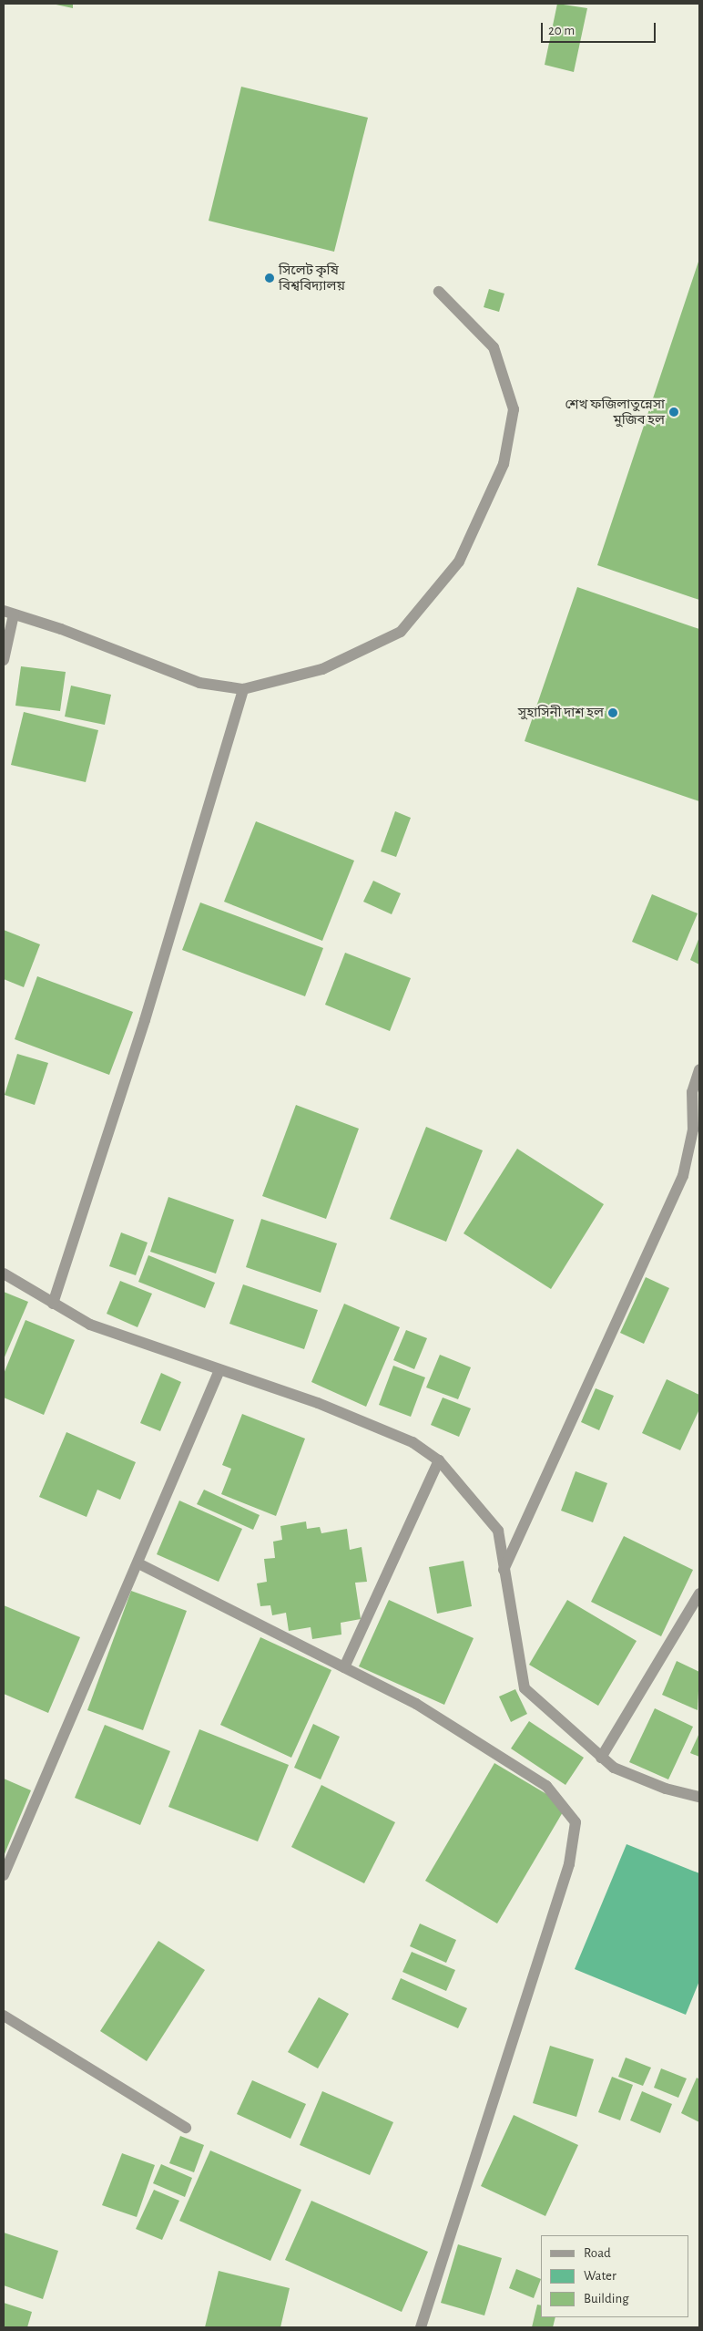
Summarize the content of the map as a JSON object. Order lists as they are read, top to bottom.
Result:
{
  "places": ["সিলেট কৃষি বিশ্ববিদ্যালয়", "শেখ ফজিলাতুন্নেসা মুজিব হল", "সুহাসিনী দাশ হল"],
  "legend": ["Road", "Water", "Building"],
  "scale_bar": "20 m"
}
